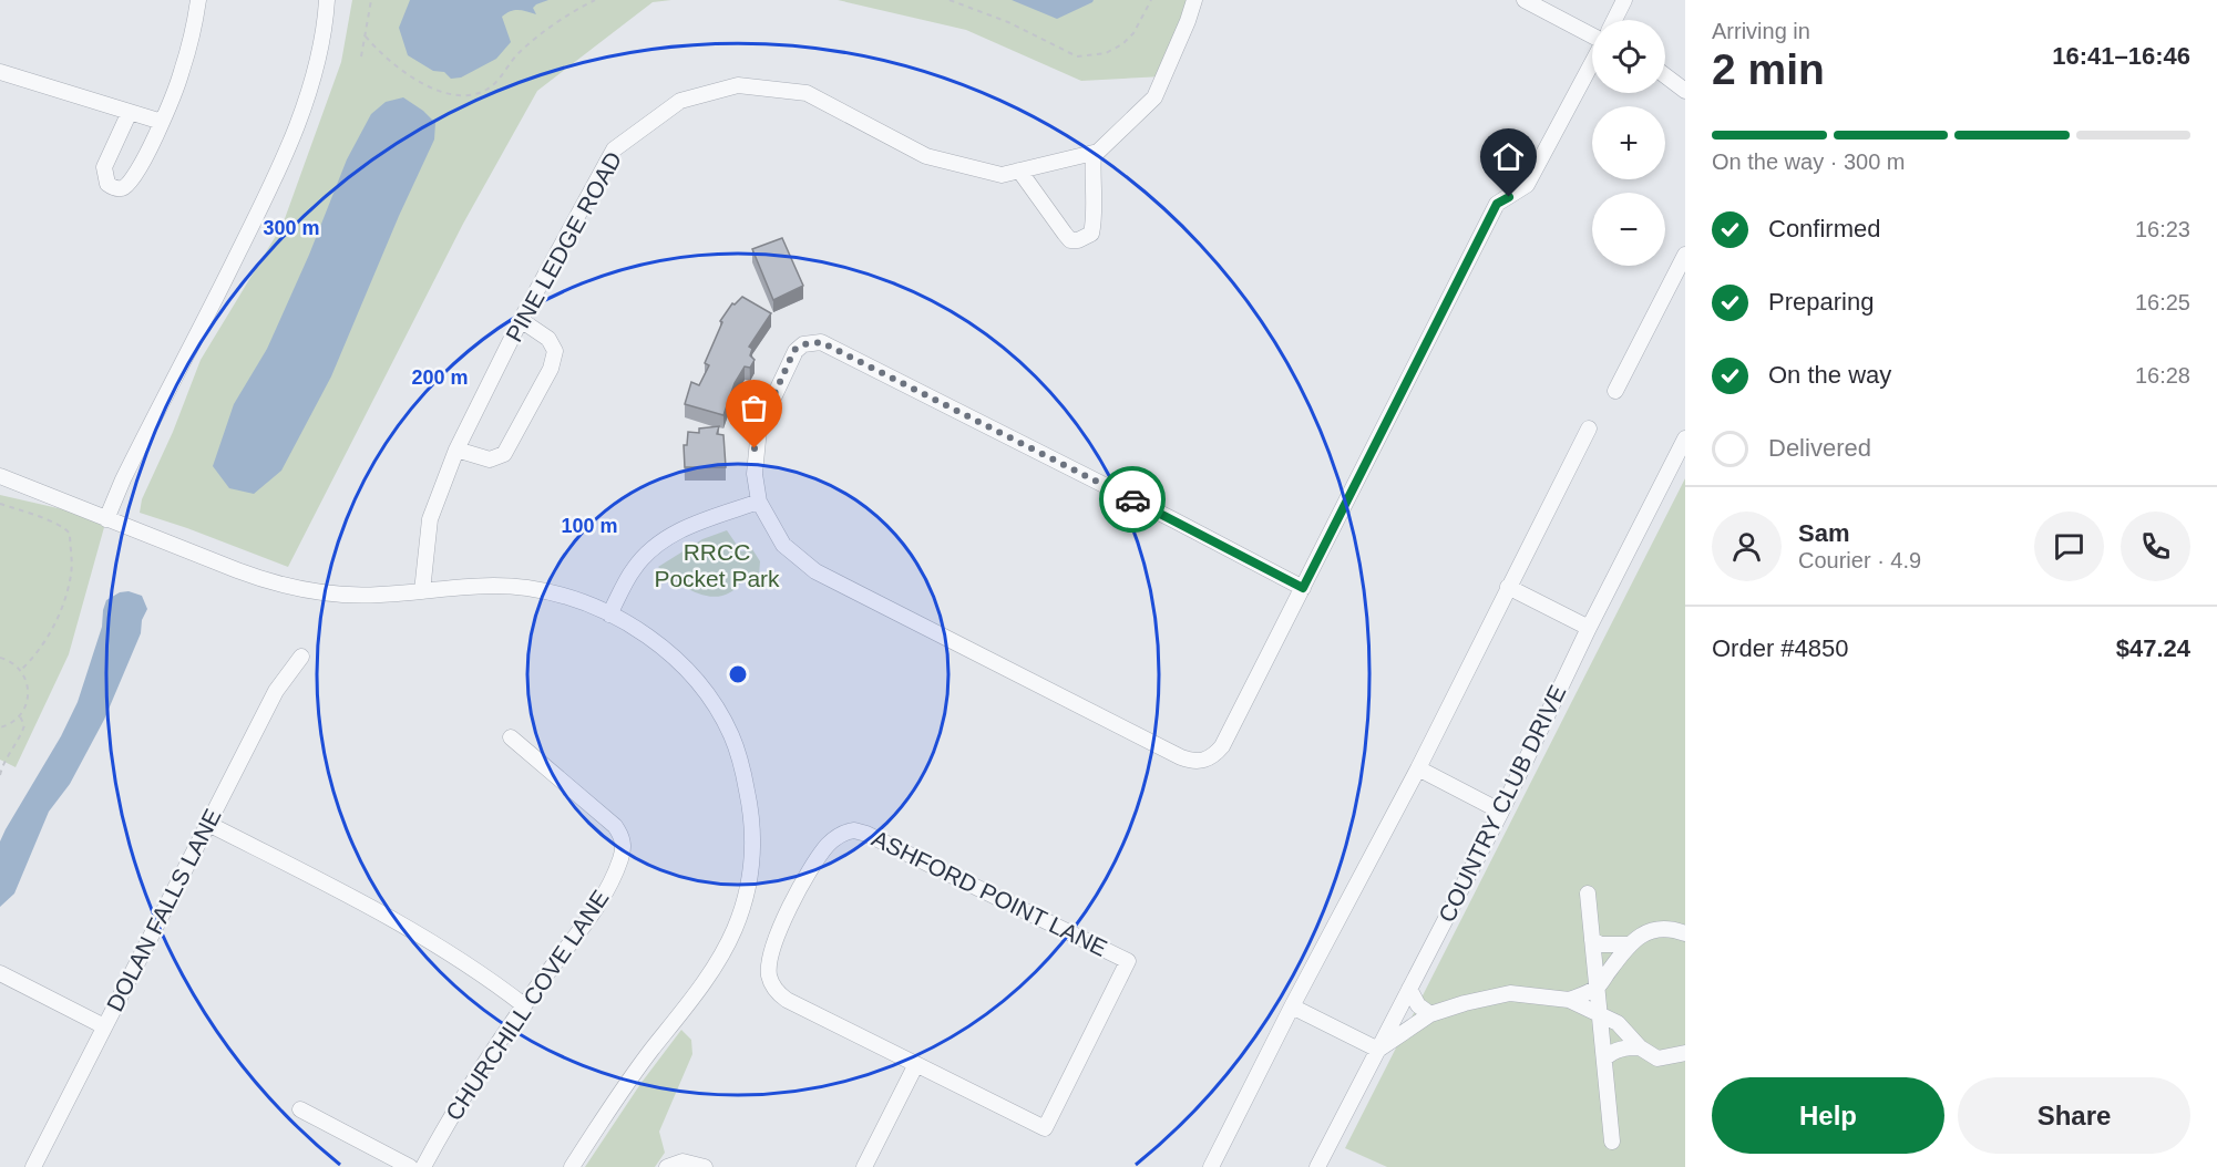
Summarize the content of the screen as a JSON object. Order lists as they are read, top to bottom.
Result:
{
  "streets": {
    "street": [
      "PINE LEDGE ROAD",
      "COUNTRY CLUB DRIVE",
      "ASHFORD POINT LANE",
      "DOLAN FALLS LANE",
      "CHURCHILL COVE LANE"
    ]
  },
  "parks": ["RRCC Pocket Park"],
  "page": {
    "heading": ["2 min", "Arriving in", "16:41–16:46"],
    "panel": [
      "Sam",
      "Courier · 4.9",
      "Order #4850",
      "$47.24"
    ],
    "map_buttons": ["+", "−"],
    "bar": "On the way · 300 m",
    "list": [
      ["Confirmed", "16:23"],
      ["Preparing", "16:25"],
      ["On the way", "16:28"],
      "Delivered"
    ],
    "buttons": ["Help", "Share"]
  },
  "rings": ["300 m", "200 m", "100 m"]
}
